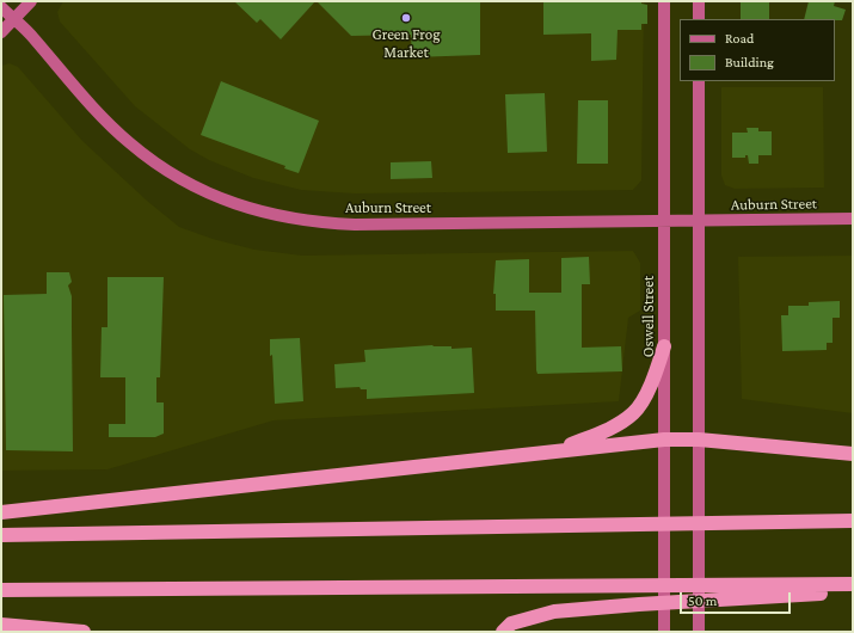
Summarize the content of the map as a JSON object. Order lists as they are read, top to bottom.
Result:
{
  "streets": {
    "main road": ["Auburn Street", "Oswell Street"]
  },
  "crossings": [
    ["Auburn Street", "Oswell Street"]
  ],
  "places": ["Green Frog Market"],
  "legend": ["Road", "Building"],
  "scale_bar": "50 m"
}
